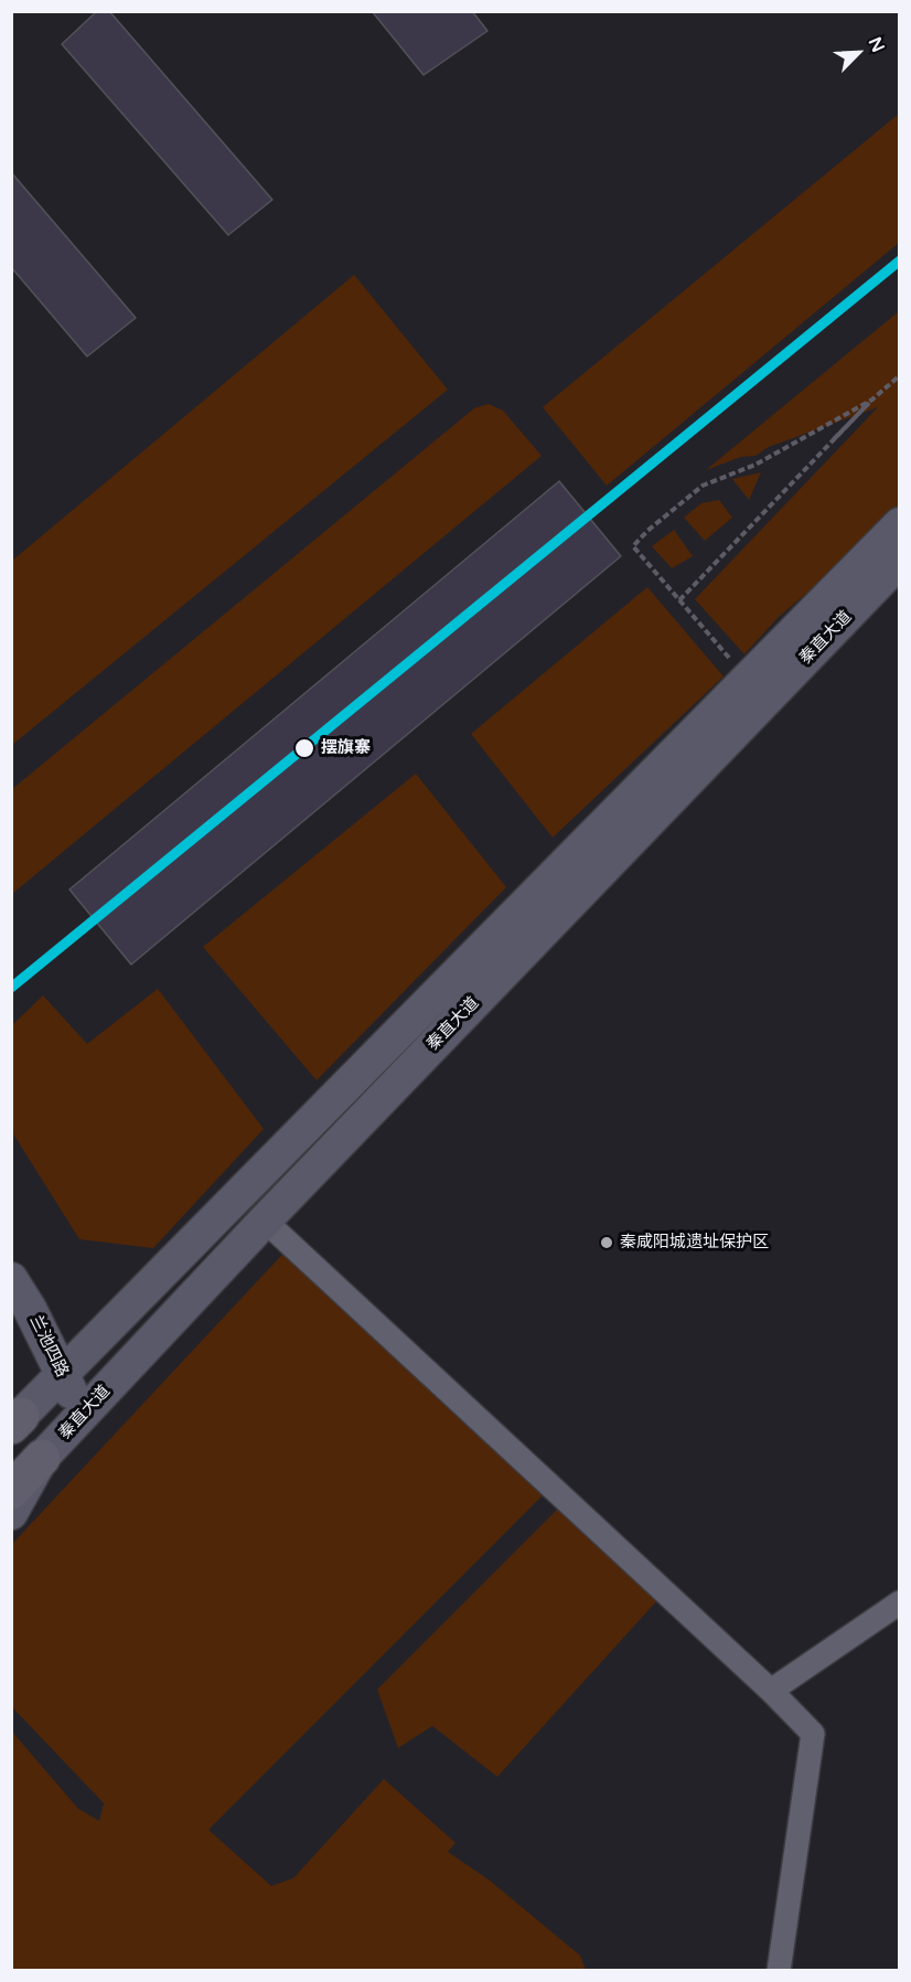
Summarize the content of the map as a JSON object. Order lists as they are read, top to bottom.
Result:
{
  "streets": {
    "main road": ["秦直大道"],
    "street": ["兰池四路"]
  },
  "crossings": [
    ["秦直大道", "兰池四路"]
  ],
  "places": ["摆旗寨", "秦咸阳城遗址保护区"],
  "north": "top right"
}
